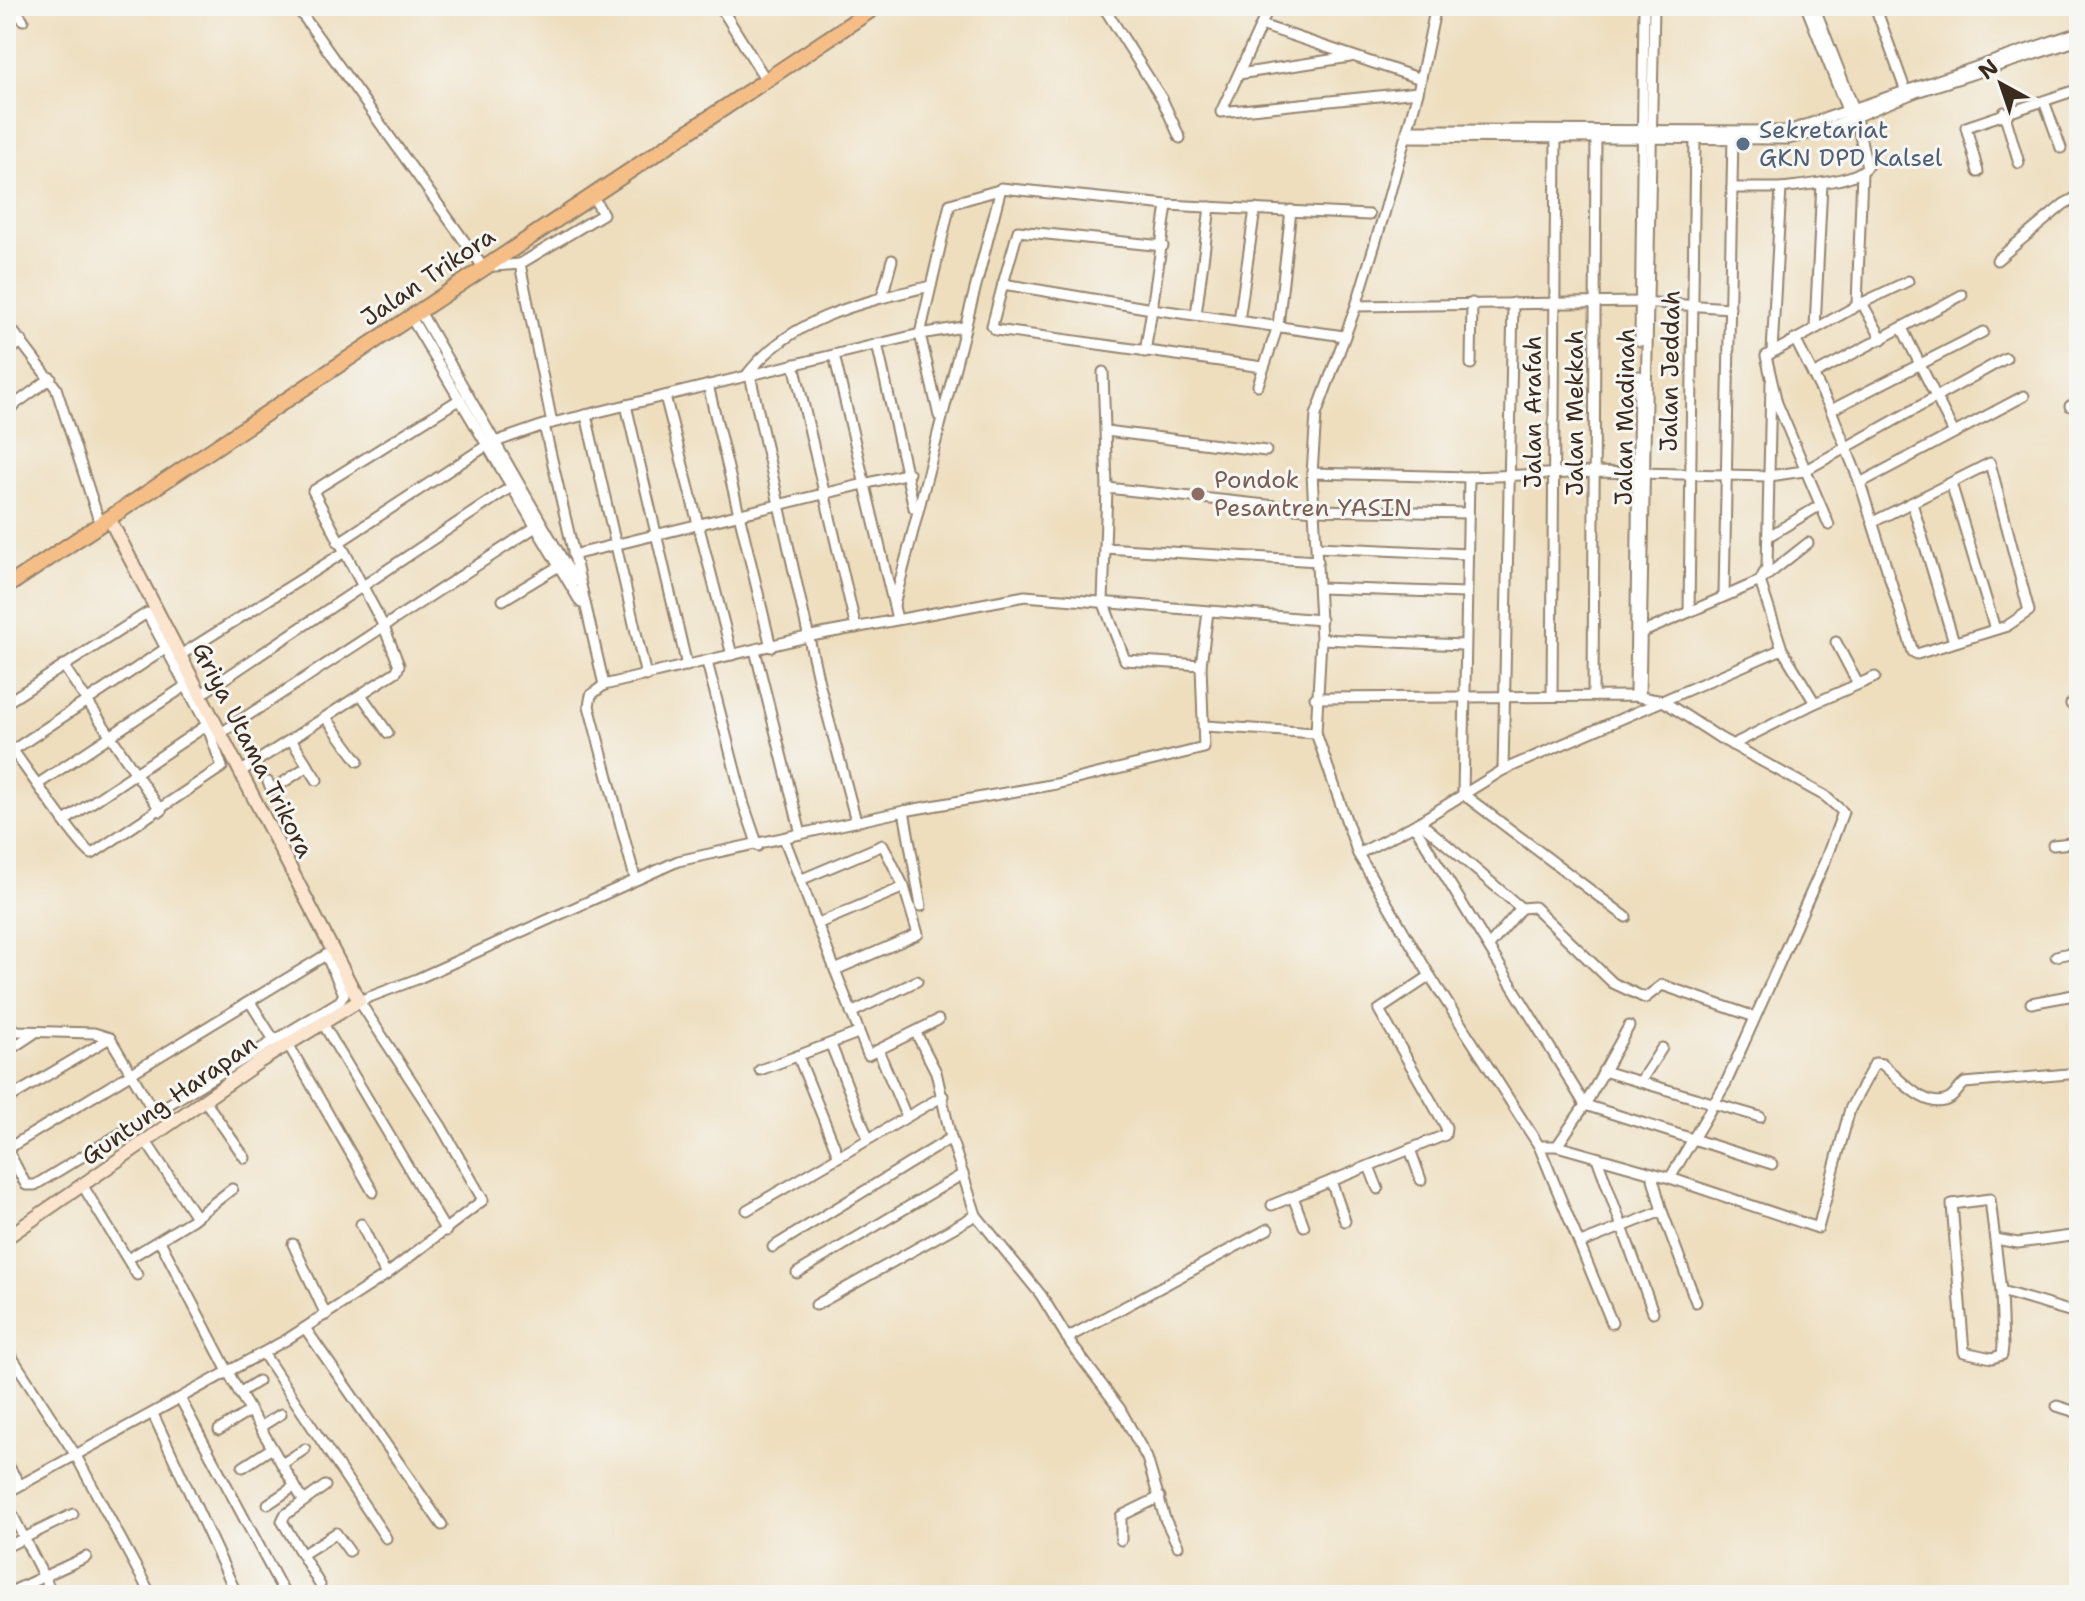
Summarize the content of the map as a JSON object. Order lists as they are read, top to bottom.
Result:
{
  "streets": {
    "main road": ["Jalan Trikora"],
    "street": [
      "Jalan Jeddah",
      "Jalan Arafah",
      "Jalan Mekkah",
      "Jalan Madinah",
      "Griya Utama Trikora",
      "Guntung Harapan"
    ]
  },
  "crossings": [
    ["Jalan Trikora", "Griya Utama Trikora"],
    ["Griya Utama Trikora", "Guntung Harapan"]
  ],
  "places": ["Sekretariat GKN DPD Kalsel", "Pondok Pesantren YASIN"],
  "north": "top left"
}
